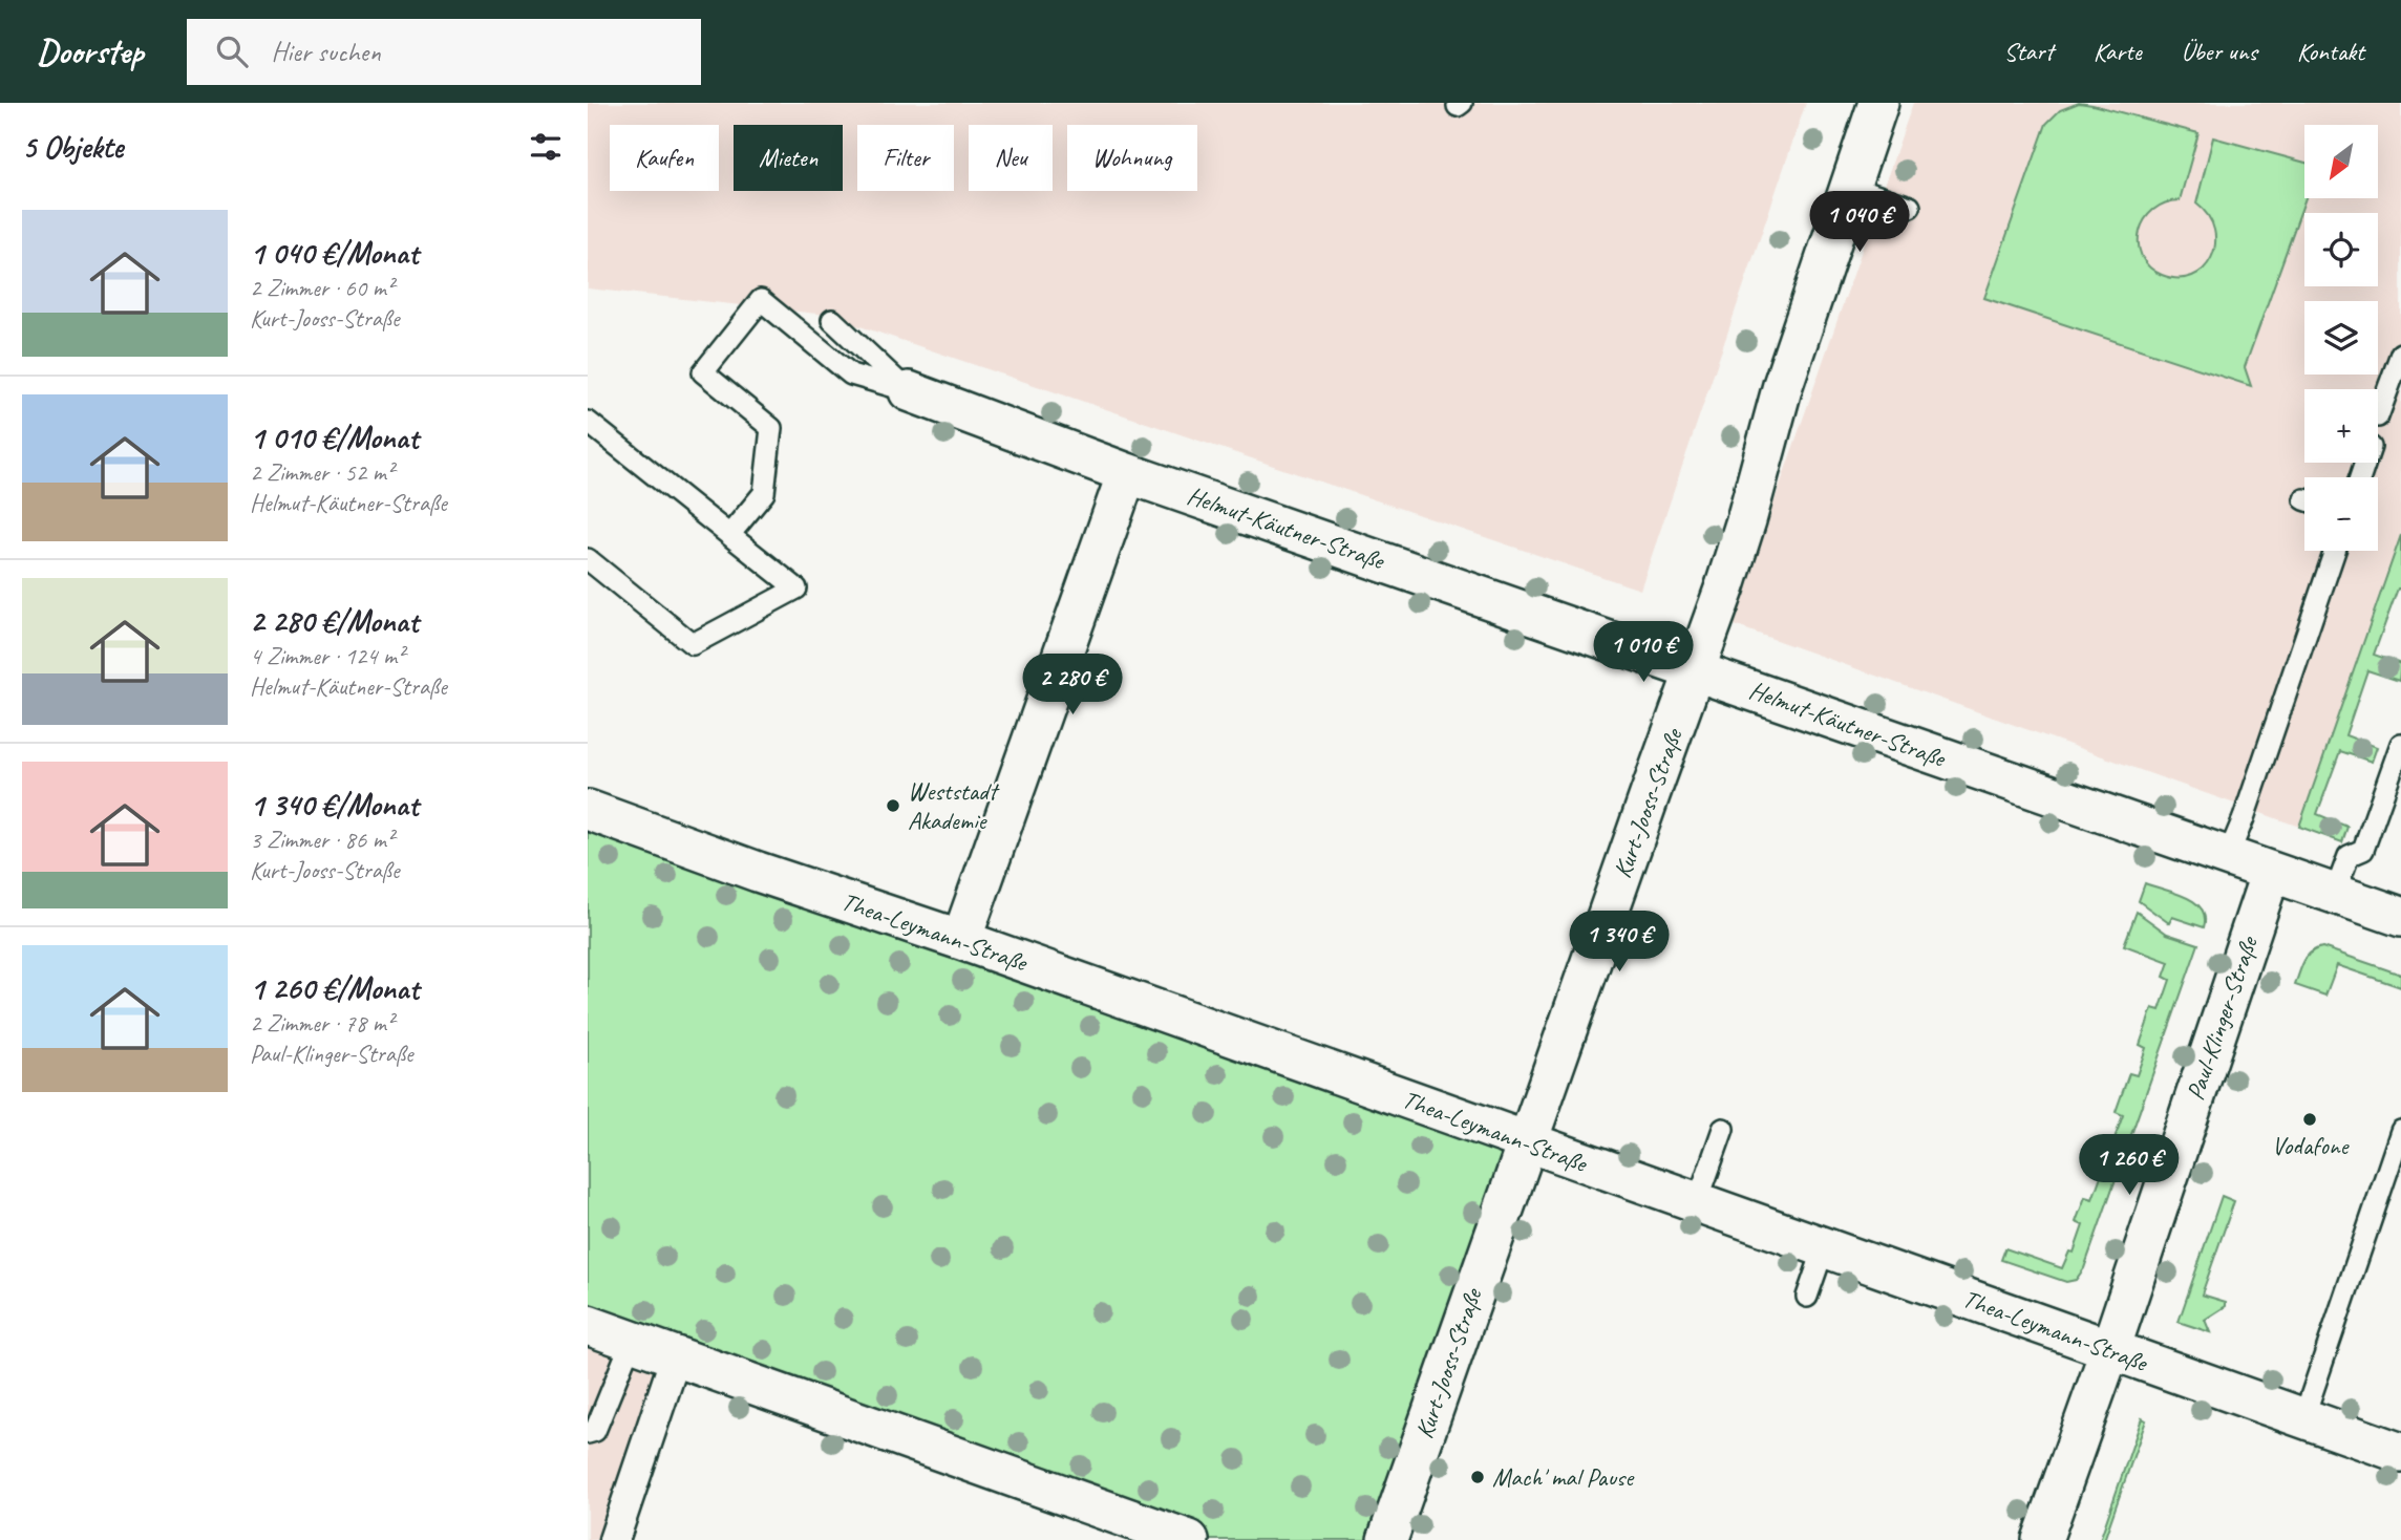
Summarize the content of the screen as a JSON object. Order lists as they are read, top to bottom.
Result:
{
  "streets": {
    "street": [
      "Helmut-Käutner-Straße",
      "Kurt-Jooss-Straße",
      "Thea-Leymann-Straße",
      "Paul-Klinger-Straße"
    ]
  },
  "crossings": [
    ["Helmut-Käutner-Straße", "Kurt-Jooss-Straße"],
    ["Helmut-Käutner-Straße", "Paul-Klinger-Straße"],
    ["Kurt-Jooss-Straße", "Thea-Leymann-Straße"],
    ["Thea-Leymann-Straße", "Paul-Klinger-Straße"]
  ],
  "places": ["Weststadt Akademie", "Vodafone", "Mach' mal Pause"],
  "north": "bottom left",
  "page": {
    "header": "Doorstep",
    "search": "Hier suchen",
    "nav": [
      "Start",
      "Karte",
      "Über uns",
      "Kontakt"
    ],
    "heading": "5 Objekte",
    "map_buttons": ["+", "−"],
    "chip": [
      "Kaufen",
      "Mieten",
      "Filter",
      "Neu",
      "Wohnung"
    ],
    "list": [
      {
        "name": "1 040 €/Monat",
        "note": "2 Zimmer · 60 m² · Kurt-Jooss-Straße"
      },
      {
        "name": "1 010 €/Monat",
        "note": "2 Zimmer · 52 m² · Helmut-Käutner-Straße"
      },
      {
        "name": "2 280 €/Monat",
        "note": "4 Zimmer · 124 m² · Helmut-Käutner-Straße"
      },
      {
        "name": "1 340 €/Monat",
        "note": "3 Zimmer · 86 m² · Kurt-Jooss-Straße"
      },
      {
        "name": "1 260 €/Monat",
        "note": "2 Zimmer · 78 m² · Paul-Klinger-Straße"
      }
    ],
    "price": [
      "1 040 €",
      "1 010 €",
      "2 280 €",
      "1 340 €",
      "1 260 €"
    ]
  }
}
